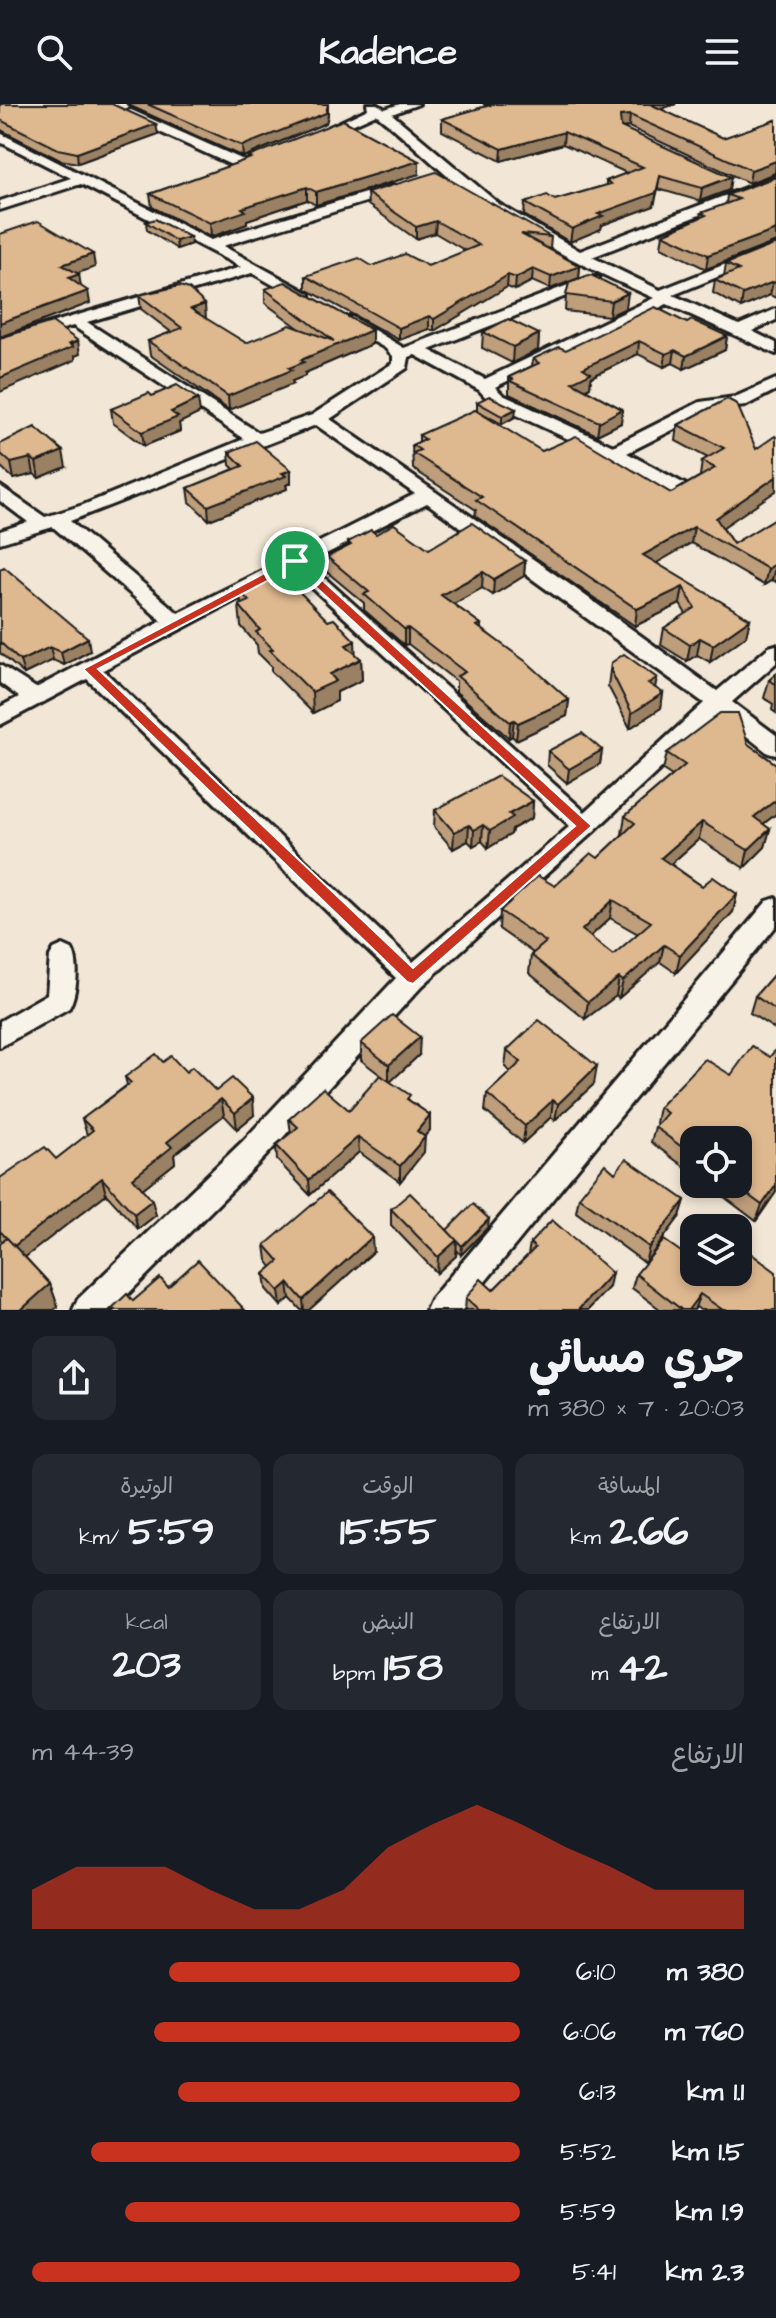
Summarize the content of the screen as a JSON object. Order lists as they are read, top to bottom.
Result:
{
  "page": {
    "header": "Kadence",
    "heading": ["جري مسائي", "20:03 · 7 × 380 m"],
    "stats": [
      ["المسافة", "2.66 km"],
      ["الوقت", "15:55"],
      ["الوتيرة", "5:59 /km"],
      ["الارتفاع", "42 m"],
      ["النبض", "158 bpm"],
      ["kcal", "203"]
    ],
    "chart": ["الارتفاع", "39–44 m"],
    "list": [
      {
        "name": "380 m",
        "note": "6:10"
      },
      {
        "name": "760 m",
        "note": "6:06"
      },
      {
        "name": "1.1 km",
        "note": "6:13"
      },
      {
        "name": "1.5 km",
        "note": "5:52"
      },
      {
        "name": "1.9 km",
        "note": "5:59"
      },
      {
        "name": "2.3 km",
        "note": "5:41"
      }
    ]
  }
}
